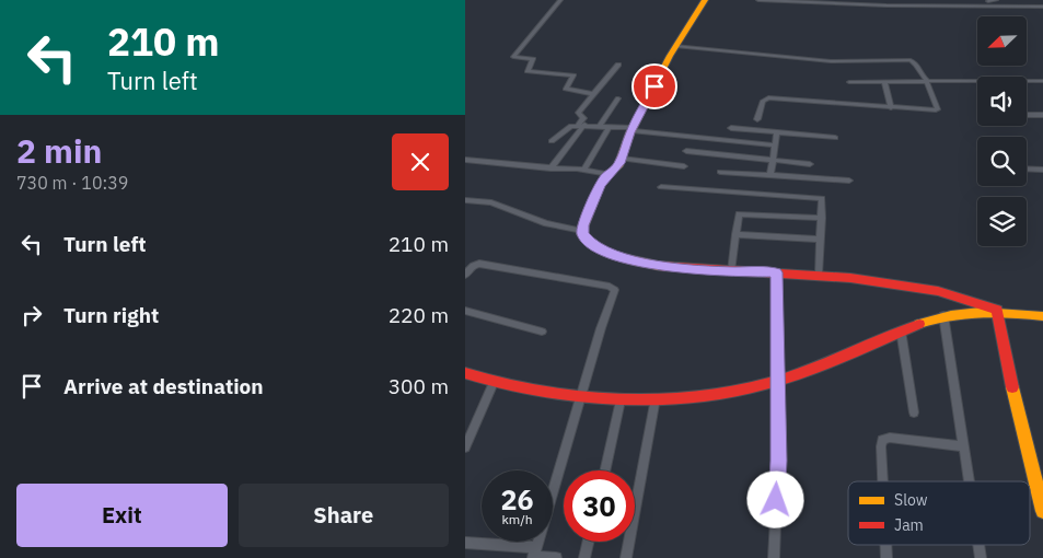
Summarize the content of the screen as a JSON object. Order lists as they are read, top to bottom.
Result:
{
  "legend": ["Slow", "Jam"],
  "north": "bottom left",
  "page": {
    "turn": ["210 m", "Turn left"],
    "heading": ["2 min", "730 m · 10:39"],
    "list": [
      {
        "name": "Turn left",
        "value": "210 m"
      },
      {
        "name": "Turn right",
        "value": "220 m"
      },
      {
        "name": "Arrive at destination",
        "value": "300 m"
      }
    ],
    "speed": "26 km/h",
    "limit": "30",
    "buttons": ["Exit", "Share"]
  }
}
